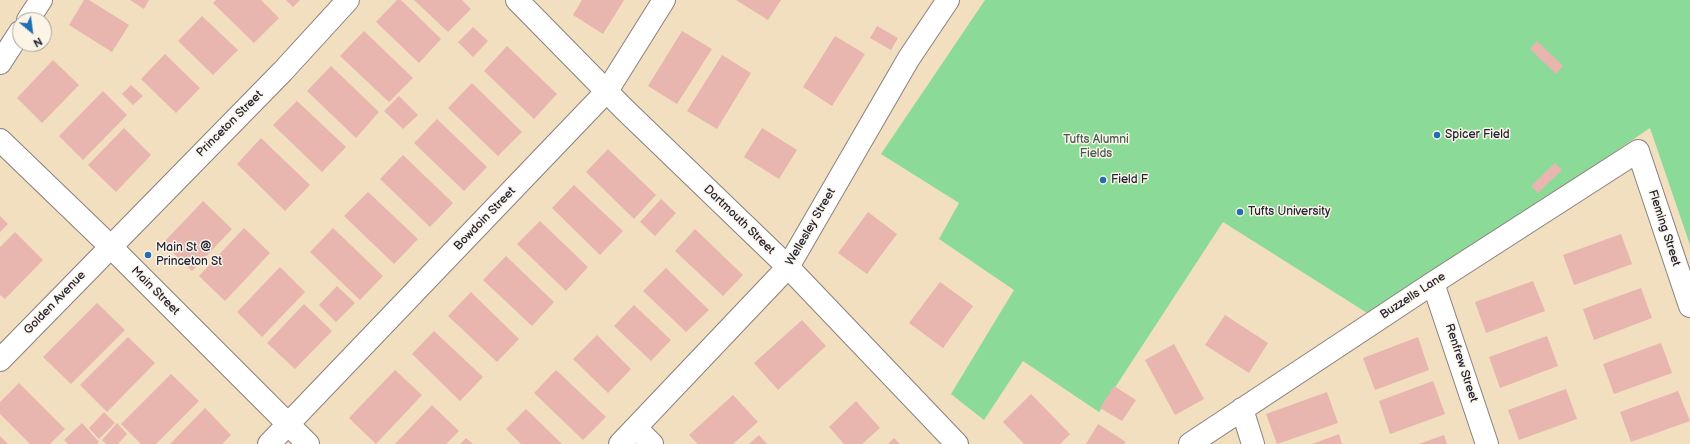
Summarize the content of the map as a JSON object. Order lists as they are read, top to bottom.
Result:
{
  "streets": {
    "street": [
      "Princeton Street",
      "Bowdoin Street",
      "Dartmouth Street",
      "Wellesley Street",
      "Fleming Street",
      "Main Street",
      "Buzzells Lane",
      "Golden Avenue",
      "Renfrew Street"
    ]
  },
  "crossings": [
    ["Princeton Street", "Main Street"],
    ["Princeton Street", "Golden Avenue"],
    ["Bowdoin Street", "Dartmouth Street"],
    ["Bowdoin Street", "Main Street"],
    ["Dartmouth Street", "Wellesley Street"],
    ["Fleming Street", "Buzzells Lane"],
    ["Main Street", "Golden Avenue"],
    ["Buzzells Lane", "Renfrew Street"]
  ],
  "parks": ["Tufts Alumni Fields"],
  "places": [
    "Spicer Field",
    "Field F",
    "Tufts University",
    "Main St @ Princeton St"
  ],
  "north": "bottom right"
}
